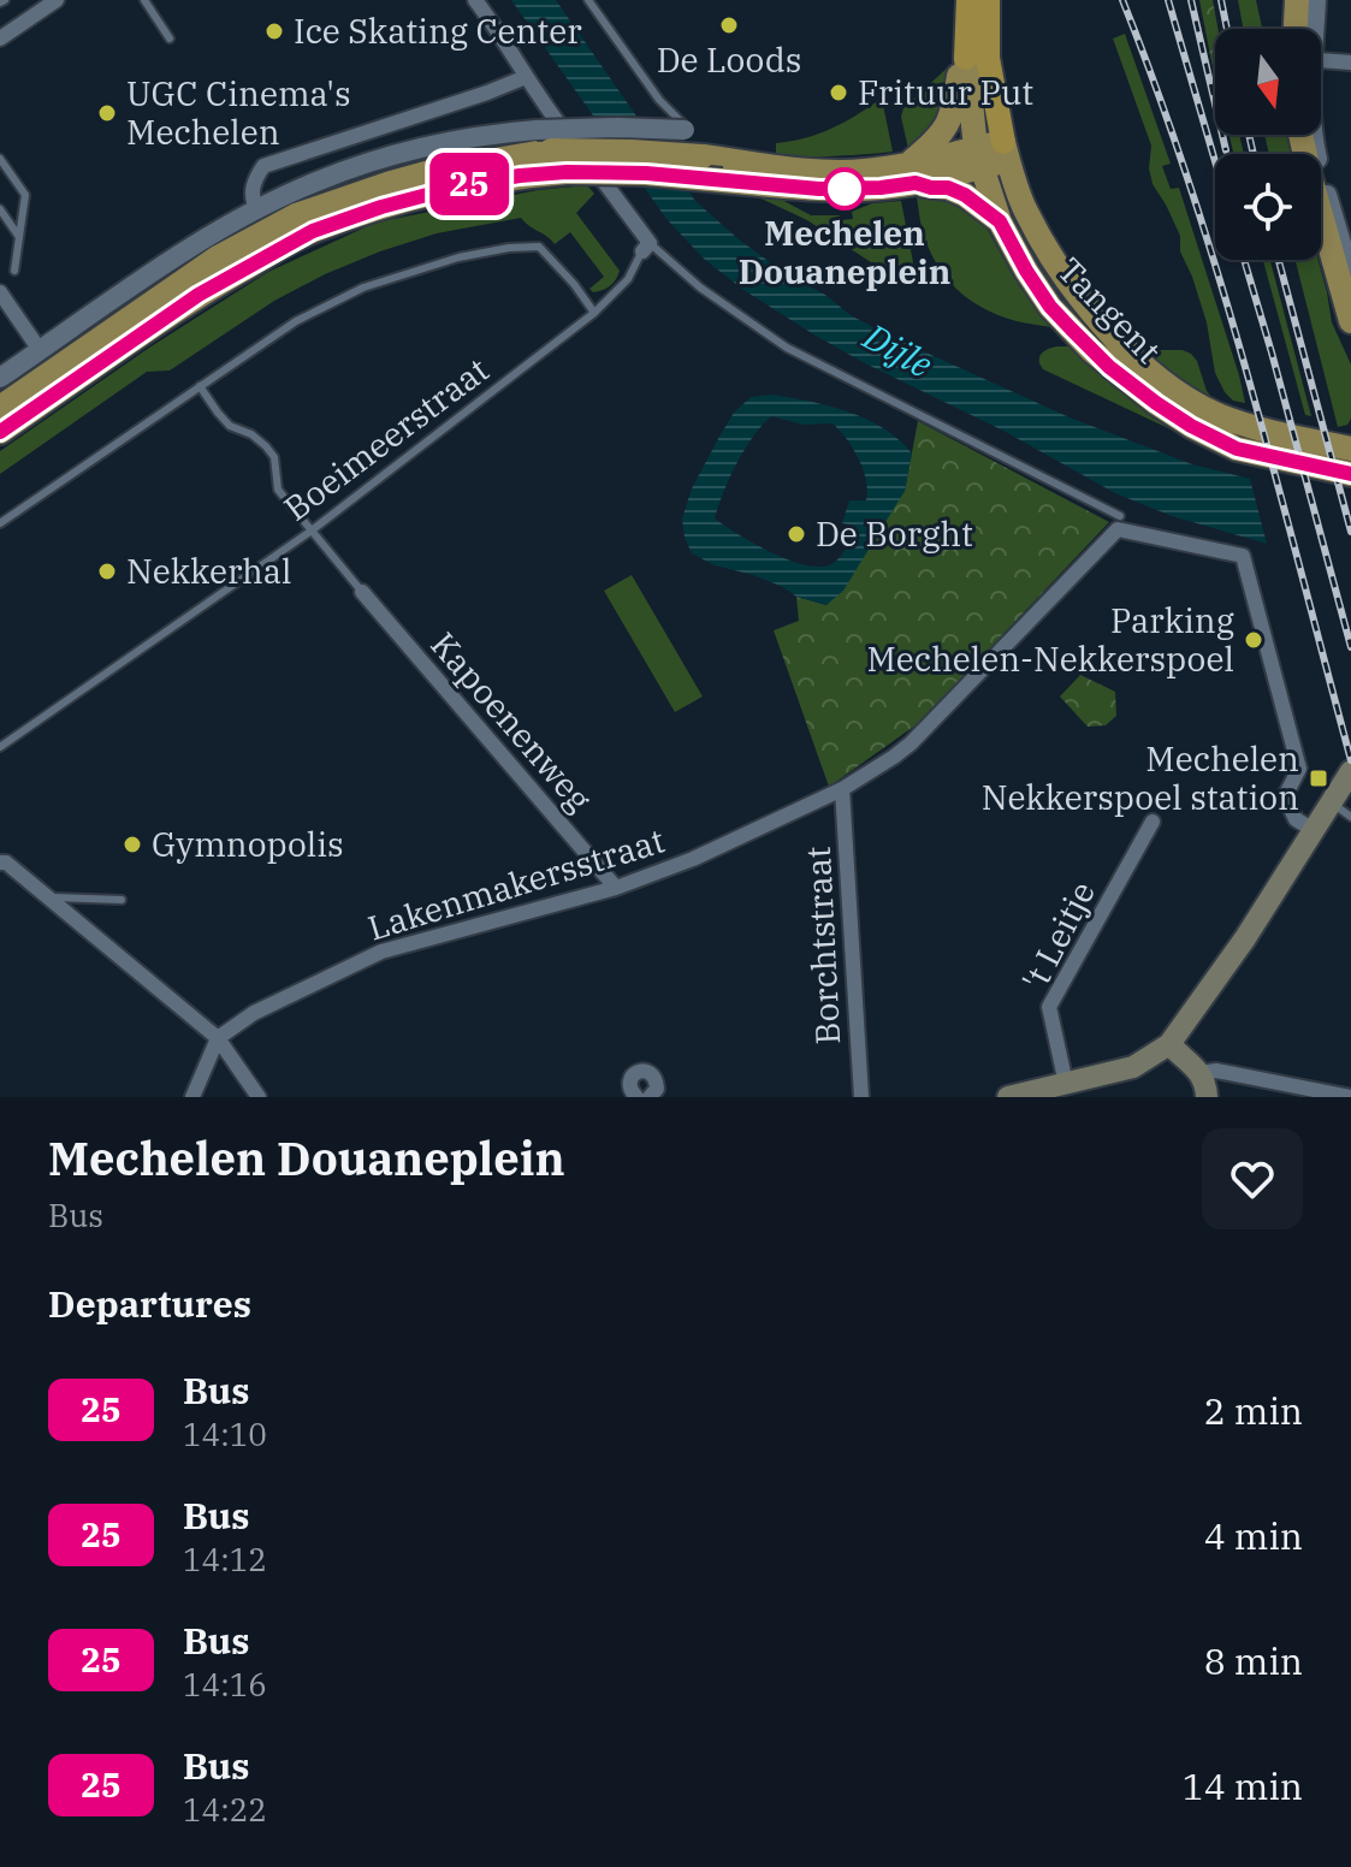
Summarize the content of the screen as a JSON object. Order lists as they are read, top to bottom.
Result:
{
  "streets": {
    "highway": ["Tangent"],
    "street": [
      "Kapoenenweg",
      "Lakenmakersstraat",
      "'t Leitje",
      "Borchtstraat"
    ],
    "lane": ["Boeimeerstraat"]
  },
  "crossings": [
    ["Kapoenenweg", "Lakenmakersstraat"],
    ["Lakenmakersstraat", "Borchtstraat"]
  ],
  "water": ["Dijle"],
  "places": {
    "other": [
      "De Loods",
      "Ice Skating Center",
      "Frituur Put",
      "UGC Cinema's Mechelen",
      "Mechelen Douaneplein",
      "De Borght",
      "Nekkerhal",
      "Parking Mechelen-Nekkerspoel",
      "Gymnopolis"
    ],
    "transit": ["Mechelen Nekkerspoel station"]
  },
  "lines": ["bus line 25"],
  "north": "bottom",
  "page": {
    "on_map": "25",
    "heading": [
      ["Mechelen Douaneplein", "Bus"],
      "Departures"
    ],
    "list": [
      {
        "mark": "25",
        "name": "Bus",
        "note": "14:10",
        "value": "2 min"
      },
      {
        "mark": "25",
        "name": "Bus",
        "note": "14:12",
        "value": "4 min"
      },
      {
        "mark": "25",
        "name": "Bus",
        "note": "14:16",
        "value": "8 min"
      },
      {
        "mark": "25",
        "name": "Bus",
        "note": "14:22",
        "value": "14 min"
      }
    ]
  }
}
